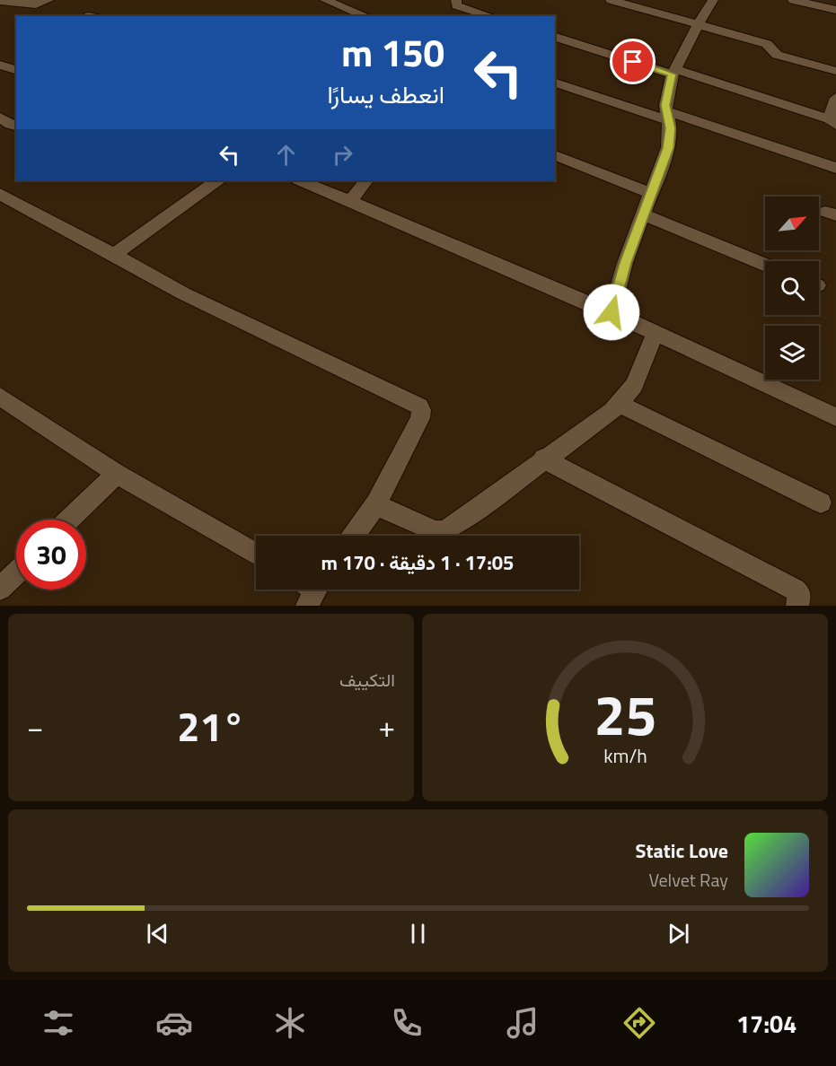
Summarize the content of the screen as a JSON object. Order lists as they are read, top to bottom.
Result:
{
  "north": "top right",
  "page": {
    "turn": ["150 m", "انعطف يسارًا"],
    "limit": "30",
    "trip": "17:05 · 1 دقيقة · 170 m",
    "tile": "التكييف",
    "heat": ["−", "21°", "+"],
    "song": ["Static Love", "Velvet Ray"],
    "tabs": "17:04",
    "gauge": ["25", "km/h"]
  }
}
